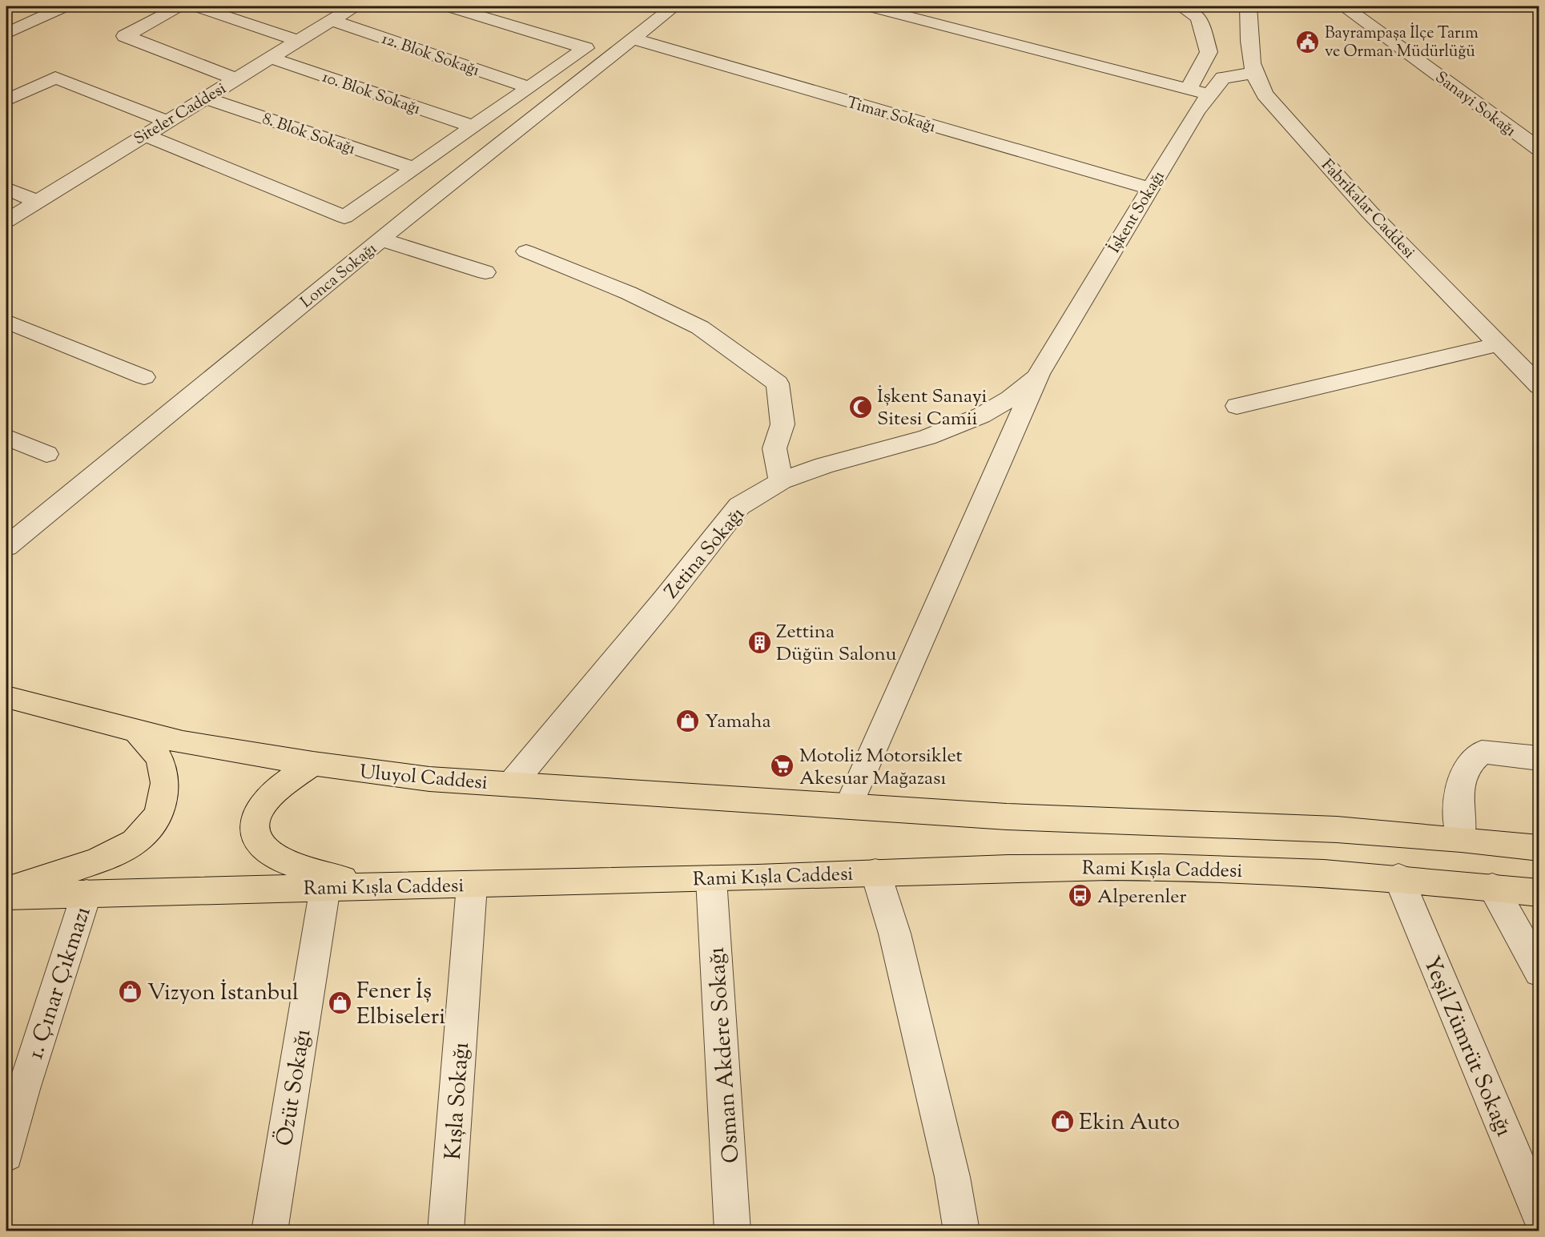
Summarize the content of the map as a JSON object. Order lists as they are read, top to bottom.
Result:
{
  "streets": {
    "main road": ["Uluyol Caddesi", "Rami Kışla Caddesi"],
    "street": [
      "12. Blok Sokağı",
      "10. Blok Sokağı",
      "Sanayi Sokağı",
      "Siteler Caddesi",
      "Timar Sokağı",
      "8. Blok Sokağı",
      "Fabrikalar Caddesi",
      "İşkent Sokağı",
      "Lonca Sokağı",
      "Zetina Sokağı",
      "1. Çınar Çıkmazı",
      "Yeşil Zümrüt Sokağı",
      "Osman Akdere Sokağı",
      "Özüt Sokağı",
      "Kışla Sokağı"
    ]
  },
  "crossings": [
    ["12. Blok Sokağı", "Siteler Caddesi"],
    ["10. Blok Sokağı", "Siteler Caddesi"],
    ["Siteler Caddesi", "8. Blok Sokağı"],
    ["Timar Sokağı", "İşkent Sokağı"],
    ["Timar Sokağı", "Lonca Sokağı"],
    ["Fabrikalar Caddesi", "İşkent Sokağı"],
    ["İşkent Sokağı", "Zetina Sokağı"],
    ["Zetina Sokağı", "Uluyol Caddesi"],
    ["Rami Kışla Caddesi", "1. Çınar Çıkmazı"],
    ["Rami Kışla Caddesi", "Yeşil Zümrüt Sokağı"],
    ["Rami Kışla Caddesi", "Osman Akdere Sokağı"],
    ["Rami Kışla Caddesi", "Özüt Sokağı"],
    ["Rami Kışla Caddesi", "Kışla Sokağı"]
  ],
  "places": {
    "public building": ["Bayrampaşa İlçe Tarım ve Orman Müdürlüğü"],
    "mosque": ["İşkent Sanayi Sitesi Camii"],
    "building": ["Zettina Düğün Salonu"],
    "shop": [
      "Yamaha",
      "Vizyon İstanbul",
      "Fener İş Elbiseleri",
      "Ekin Auto"
    ],
    "supermarket": ["Motoliz Motorsiklet Akesuar Mağazası"],
    "bus stop": ["Alperenler"]
  }
}
